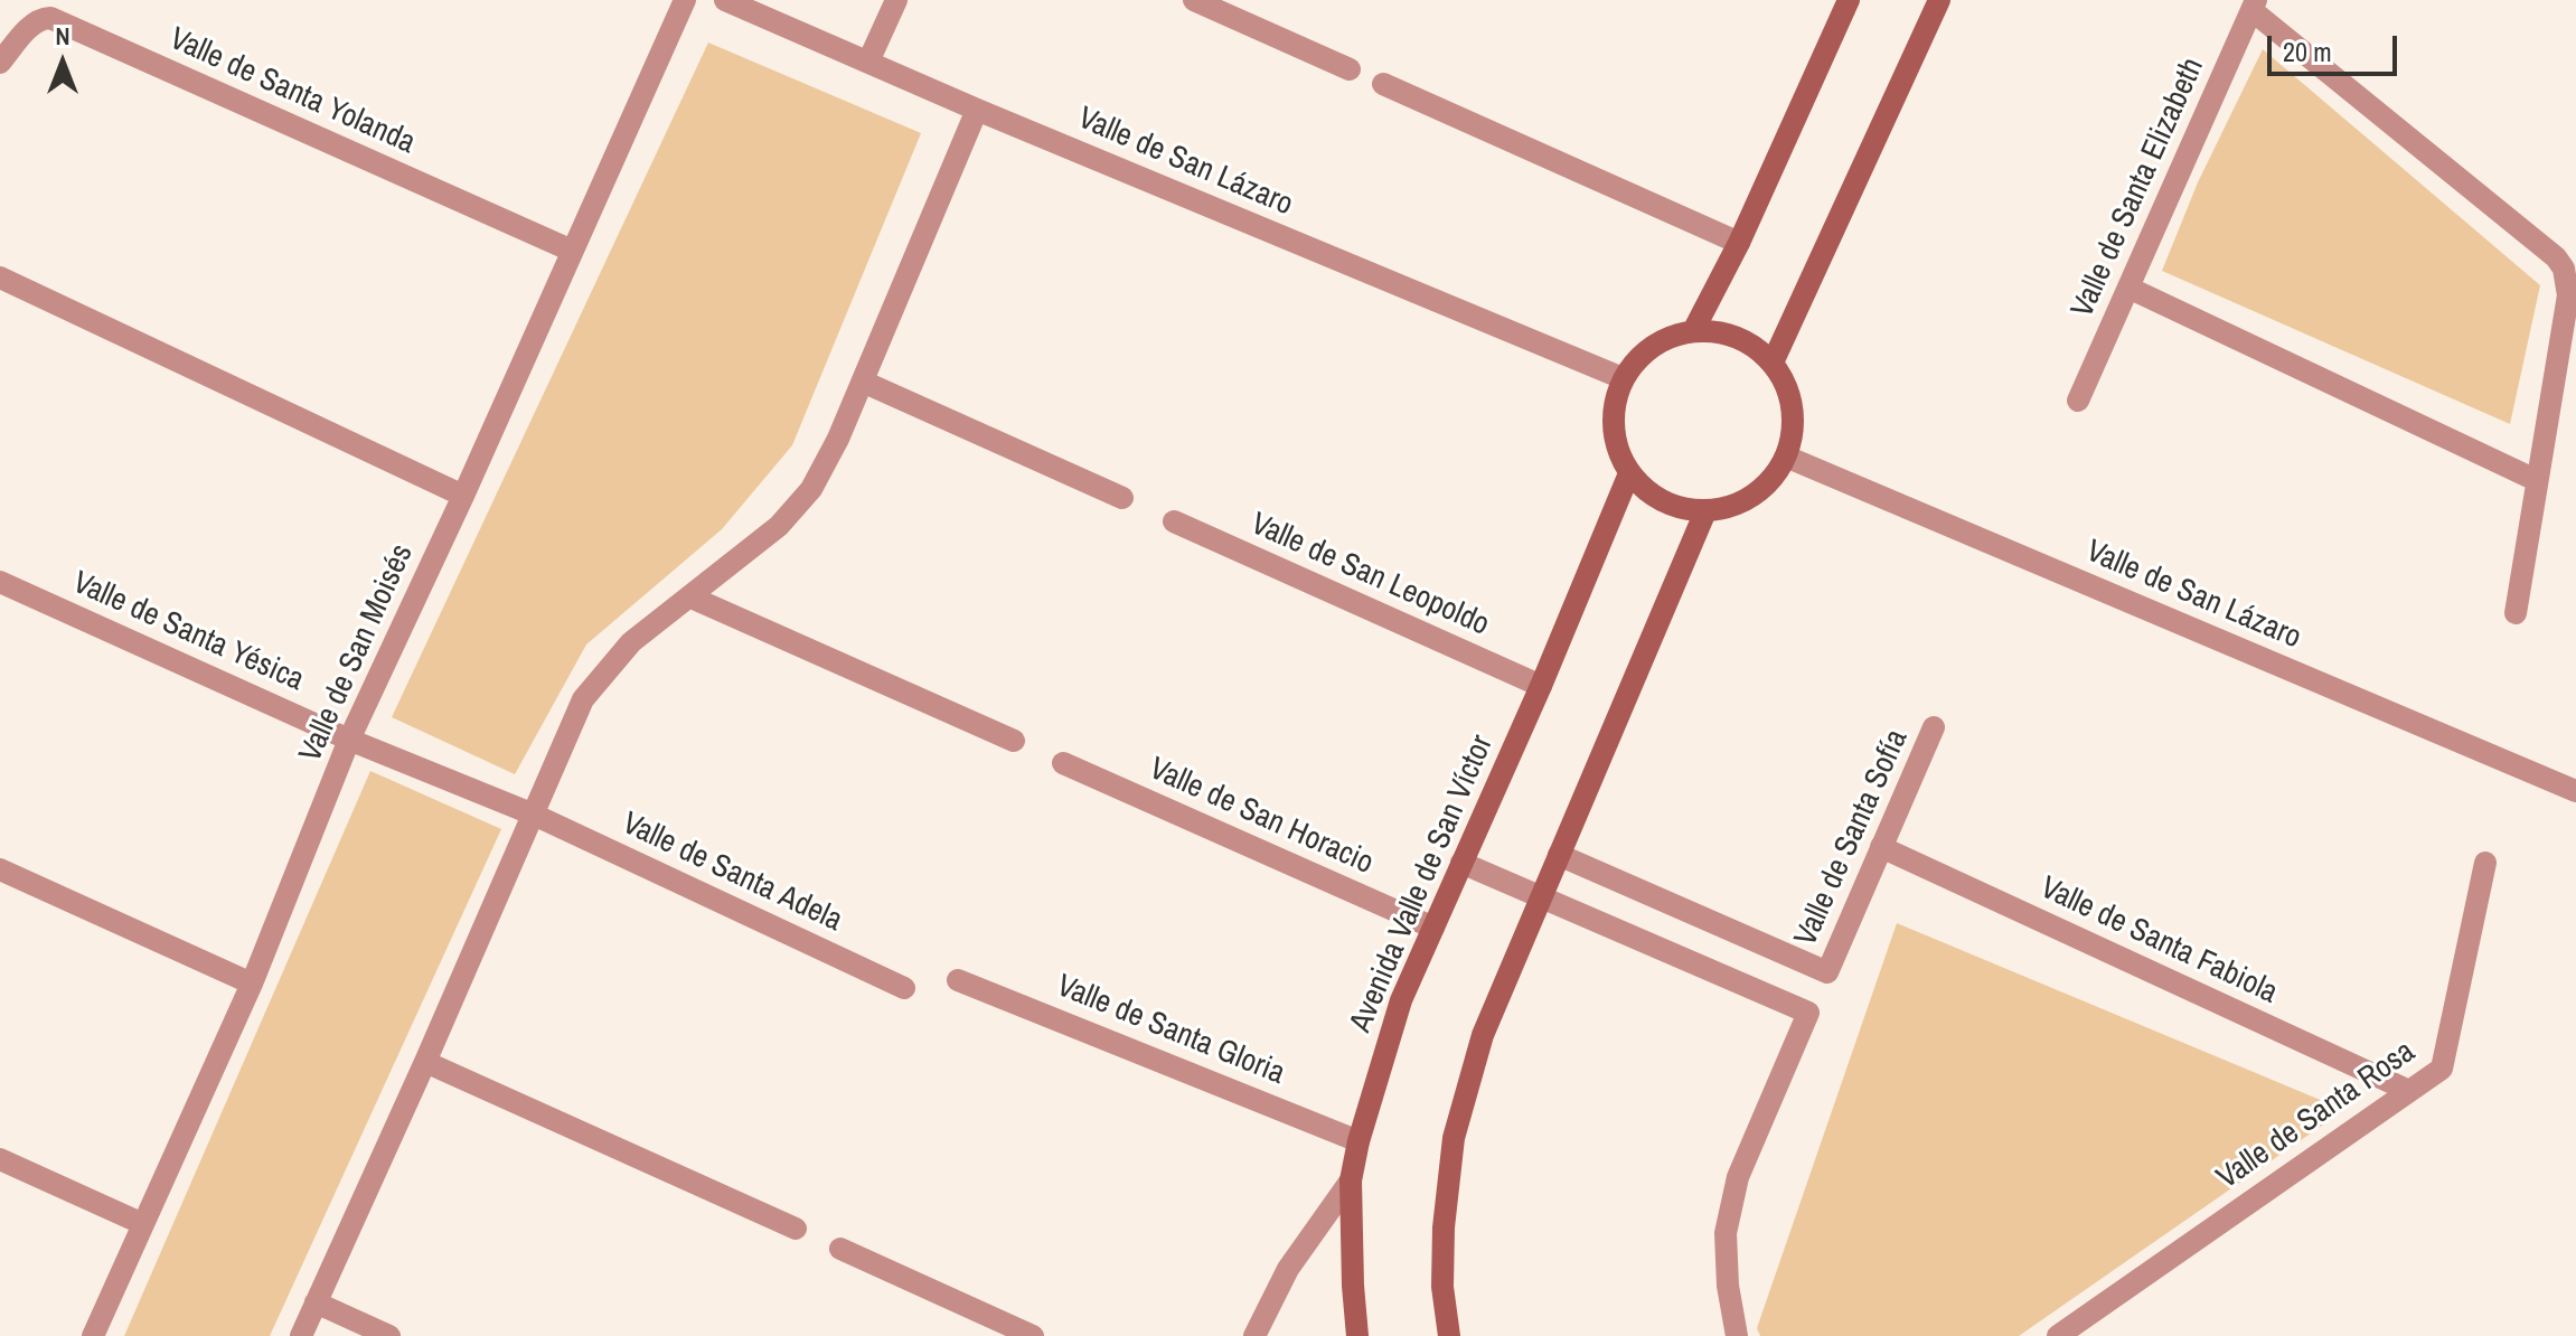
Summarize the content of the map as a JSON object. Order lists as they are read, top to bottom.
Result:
{
  "streets": {
    "street": [
      "Valle de Santa Yolanda",
      "Valle de San Lázaro",
      "Valle de Santa Elizabeth",
      "Valle de San Leopoldo",
      "Valle de Santa Yésica",
      "Valle de San Moisés",
      "Valle de San Horacio",
      "Valle de Santa Sofía",
      "Valle de Santa Adela",
      "Avenida Valle de San Víctor",
      "Valle de Santa Fabiola",
      "Valle de Santa Gloria",
      "Valle de Santa Rosa"
    ]
  },
  "crossings": [
    ["Valle de Santa Yolanda", "Valle de San Moisés"],
    ["Valle de San Lázaro", "Avenida Valle de San Víctor"],
    ["Valle de San Leopoldo", "Avenida Valle de San Víctor"],
    ["Valle de Santa Yésica", "Valle de San Moisés"],
    ["Valle de Santa Yésica", "Valle de Santa Adela"],
    ["Valle de San Horacio", "Avenida Valle de San Víctor"],
    ["Valle de Santa Sofía", "Valle de Santa Fabiola"],
    ["Avenida Valle de San Víctor", "Valle de Santa Gloria"],
    ["Valle de Santa Fabiola", "Valle de Santa Rosa"]
  ],
  "scale_bar": "20 m",
  "north": "top"
}
